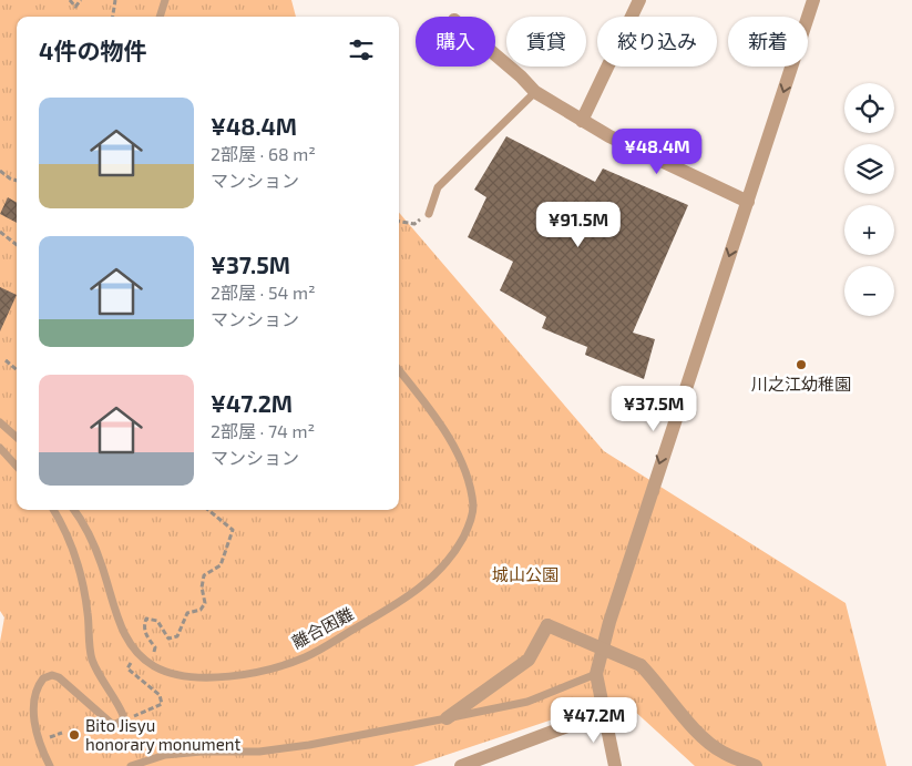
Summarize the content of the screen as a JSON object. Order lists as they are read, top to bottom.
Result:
{
  "streets": {
    "lane": ["離合困難"]
  },
  "parks": ["城山公園"],
  "places": ["川之江幼稚園", "Bito Jisyu honorary monument"],
  "page": {
    "chip": [
      "購入",
      "賃貸",
      "絞り込み",
      "新着"
    ],
    "heading": "4件の物件",
    "map_buttons": ["+", "−"],
    "list": [
      {
        "name": "¥48.4M",
        "note": "2部屋 · 68 m² · マンション"
      },
      {
        "name": "¥37.5M",
        "note": "2部屋 · 54 m² · マンション"
      },
      {
        "name": "¥47.2M",
        "note": "2部屋 · 74 m² · マンション"
      }
    ],
    "price": [
      "¥48.4M",
      "¥91.5M",
      "¥37.5M",
      "¥47.2M"
    ]
  }
}
